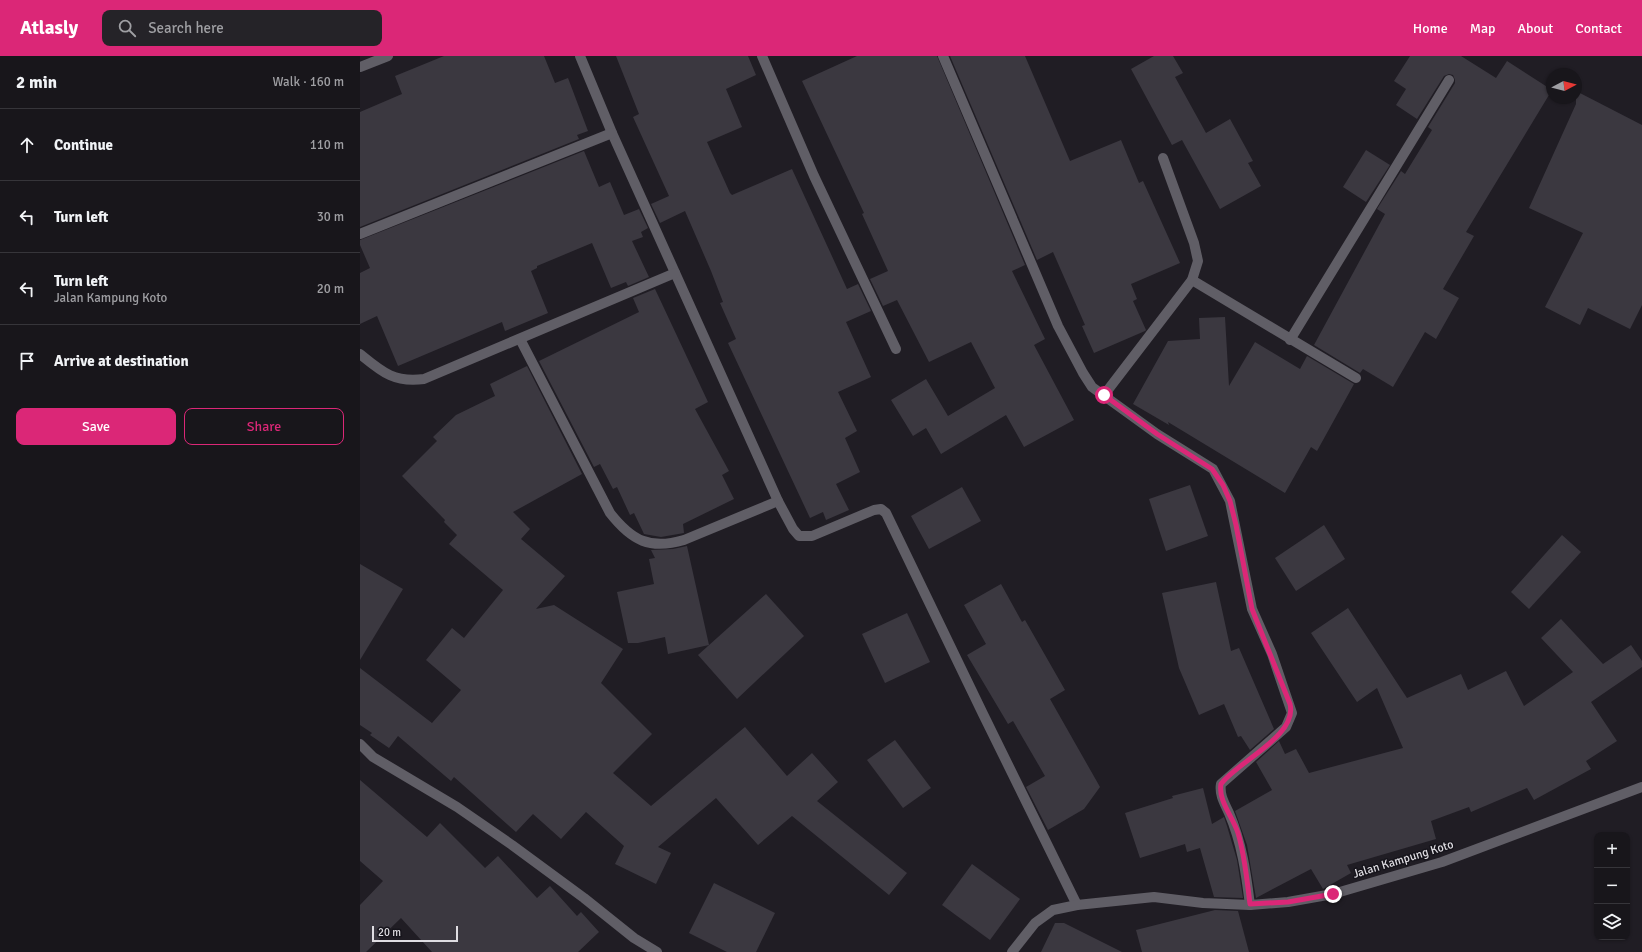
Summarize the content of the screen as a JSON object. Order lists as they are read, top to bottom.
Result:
{
  "streets": {
    "street": ["Jalan Kampung Koto"]
  },
  "scale_bar": "20 m",
  "north": "right",
  "page": {
    "header": "Atlasly",
    "search": "Search here",
    "nav": [
      "Home",
      "Map",
      "About",
      "Contact"
    ],
    "heading": ["2 min", "Walk · 160 m"],
    "list": [
      ["Continue", "110 m"],
      ["Turn left", "30 m"],
      ["Turn left", "Jalan Kampung Koto", "20 m"],
      "Arrive at destination"
    ],
    "buttons": ["Save", "Share"],
    "map_buttons": ["+", "−"],
    "scale": "20 m"
  }
}
